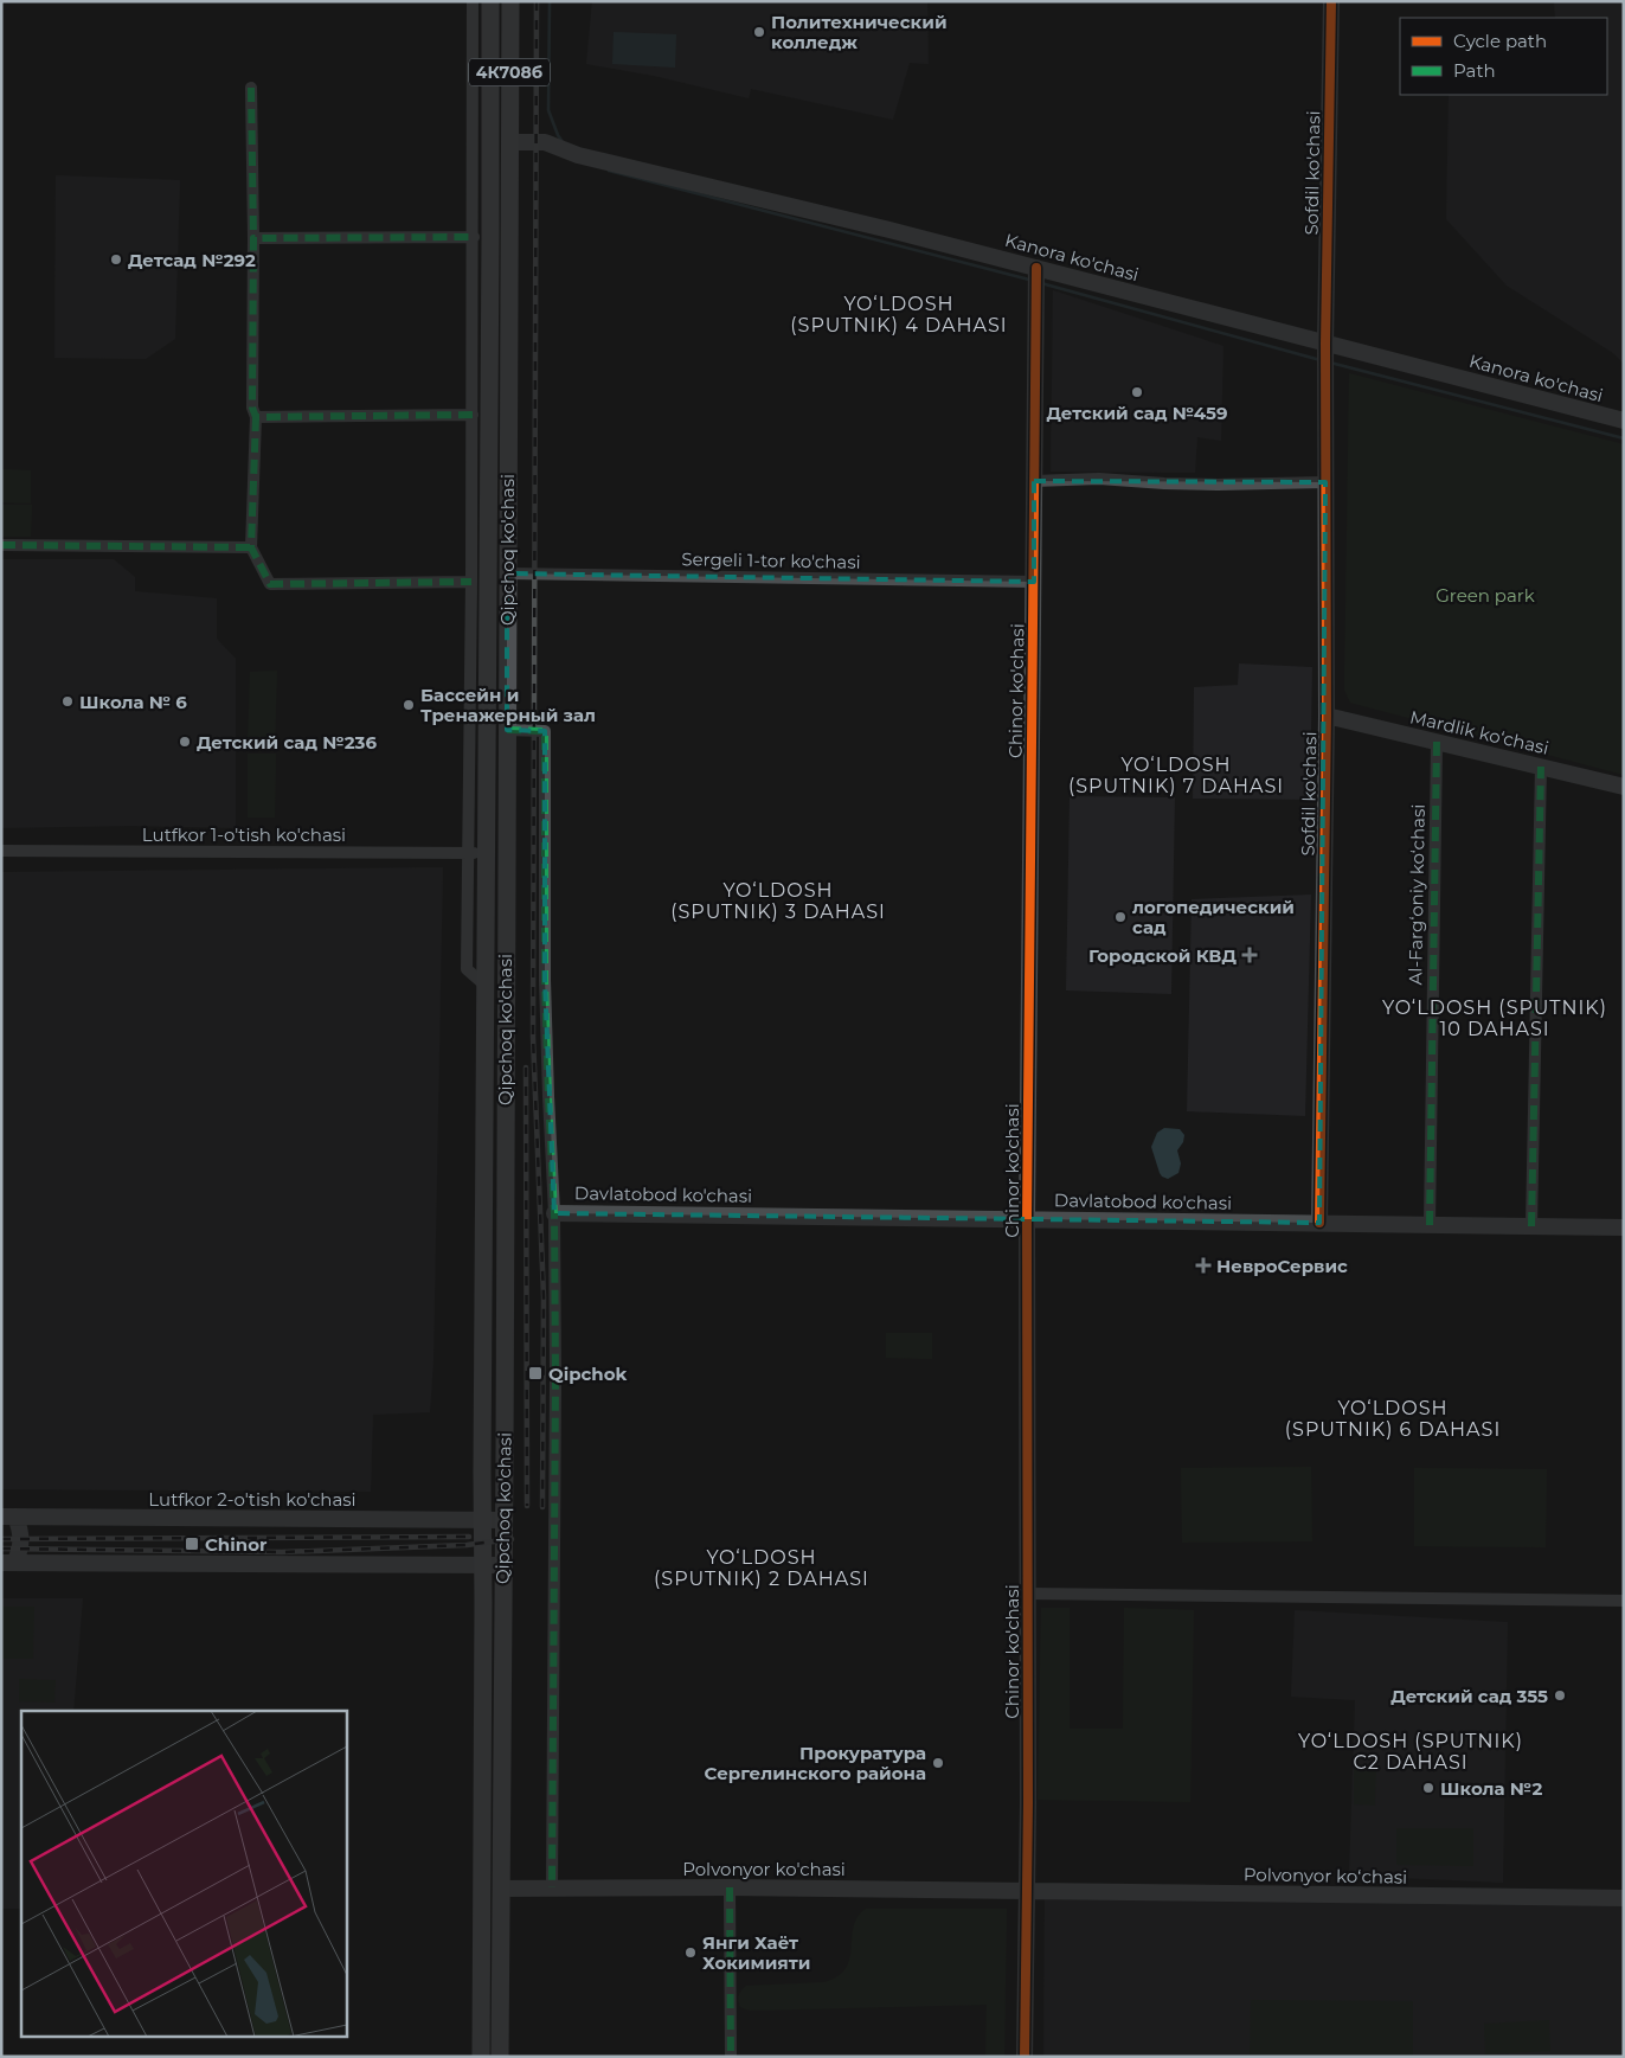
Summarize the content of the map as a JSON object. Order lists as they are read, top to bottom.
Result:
{
  "streets": {
    "main road": ["4К708б", "Qipchoq ko'chasi"],
    "street": [
      "Sofdil ko'chasi",
      "Kanora ko'chasi",
      "Sergeli 1-tor ko'chasi",
      "Chinor ko'chasi",
      "Mardlik ko‘chasi",
      "Lutfkor 1-o'tish ko'chasi",
      "Al-Farg‘oniy ko‘chasi",
      "Davlatobod ko'chasi",
      "Lutfkor 2-o'tish ko'chasi",
      "Polvonyor ko'chasi",
      "Polvonyor koʻchasi"
    ]
  },
  "crossings": [
    ["Sofdil ko'chasi", "Kanora ko'chasi"],
    ["Sofdil ko'chasi", "Mardlik ko‘chasi"],
    ["Sofdil ko'chasi", "Davlatobod ko'chasi"],
    ["Kanora ko'chasi", "Qipchoq ko'chasi"],
    ["Kanora ko'chasi", "Chinor ko'chasi"],
    ["Qipchoq ko'chasi", "Sergeli 1-tor ko'chasi"],
    ["Qipchoq ko'chasi", "Lutfkor 1-o'tish ko'chasi"],
    ["Qipchoq ko'chasi", "Lutfkor 2-o'tish ko'chasi"],
    ["Qipchoq ko'chasi", "Polvonyor ko'chasi"],
    ["Sergeli 1-tor ko'chasi", "Chinor ko'chasi"],
    ["Chinor ko'chasi", "Davlatobod ko'chasi"],
    ["Chinor ko'chasi", "Polvonyor ko'chasi"],
    ["Chinor ko'chasi", "Polvonyor koʻchasi"],
    ["Mardlik ko‘chasi", "Al-Farg‘oniy ko‘chasi"],
    ["Al-Farg‘oniy ko‘chasi", "Davlatobod ko'chasi"],
    ["Polvonyor ko'chasi", "Polvonyor koʻchasi"]
  ],
  "districts": [
    "YO‘LDOSH (SPUTNIK) 4 DAHASI",
    "YO‘LDOSH (SPUTNIK) 7 DAHASI",
    "YO‘LDOSH (SPUTNIK) 3 DAHASI",
    "YO‘LDOSH (SPUTNIK) 10 DAHASI",
    "YO‘LDOSH (SPUTNIK) 6 DAHASI",
    "YO‘LDOSH (SPUTNIK) 2 DAHASI",
    "YO‘LDOSH (SPUTNIK) C2 DAHASI"
  ],
  "parks": ["Green park"],
  "places": {
    "other": [
      "Политехнический колледж",
      "Детсад №292",
      "Детский сад №459",
      "Школа № 6",
      "Бассейн и Тренажерный зал",
      "Детский сад №236",
      "логопедический сад",
      "Детский сад 355",
      "Прокуратура Сергелинского района",
      "Школа №2",
      "Янги Хаёт Хокимияти"
    ],
    "health": ["Городской КВД", "НевроСервис"],
    "transit": ["Qipchok", "Chinor"]
  },
  "legend": ["Cycle path", "Path"]
}
